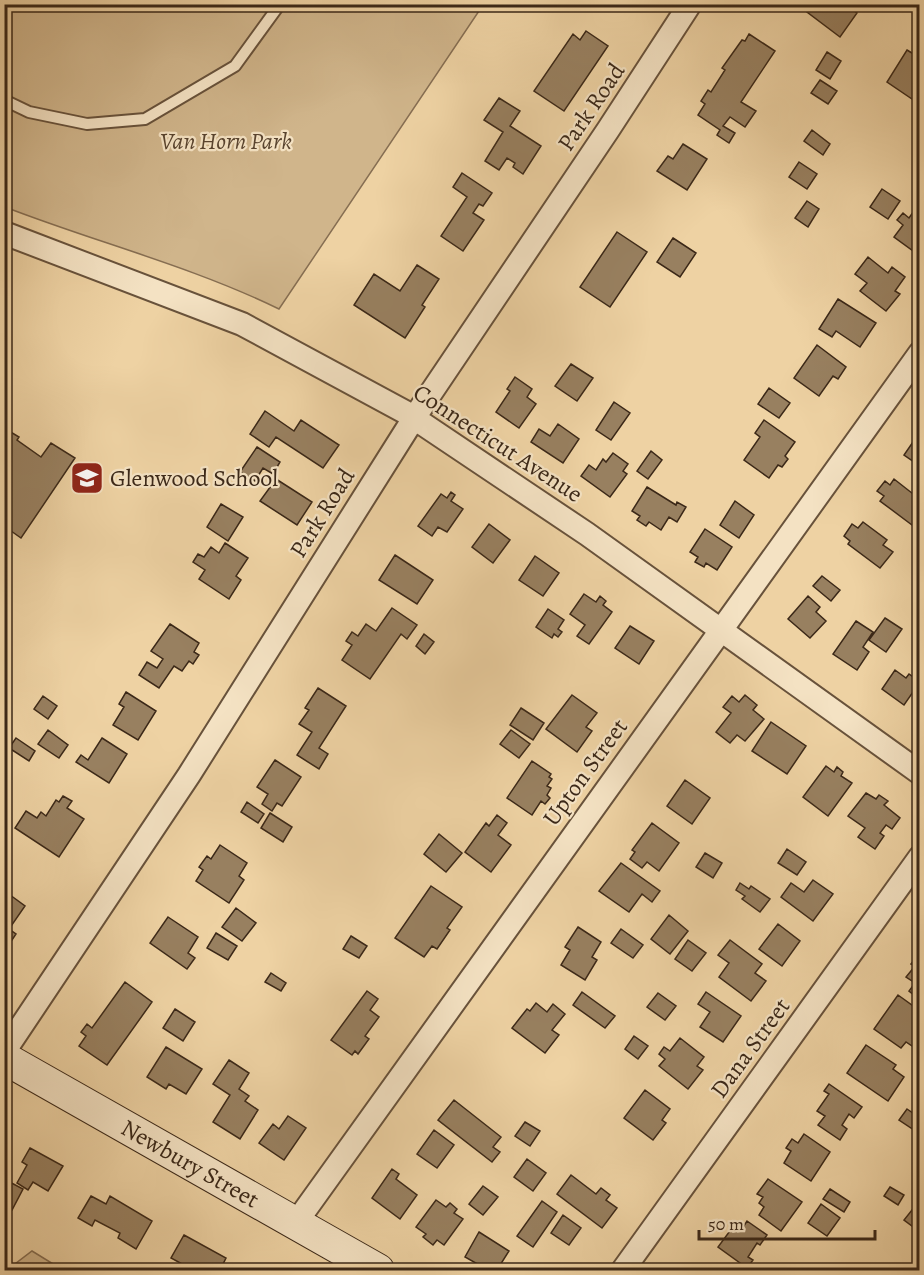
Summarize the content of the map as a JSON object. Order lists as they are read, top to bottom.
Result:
{
  "streets": {
    "street": [
      "Park Road",
      "Connecticut Avenue",
      "Upton Street",
      "Dana Street",
      "Newbury Street"
    ]
  },
  "crossings": [
    ["Park Road", "Connecticut Avenue"],
    ["Connecticut Avenue", "Upton Street"],
    ["Upton Street", "Newbury Street"]
  ],
  "parks": ["Van Horn Park"],
  "places": {
    "school or university": ["Glenwood School"]
  },
  "scale_bar": "50 m"
}
